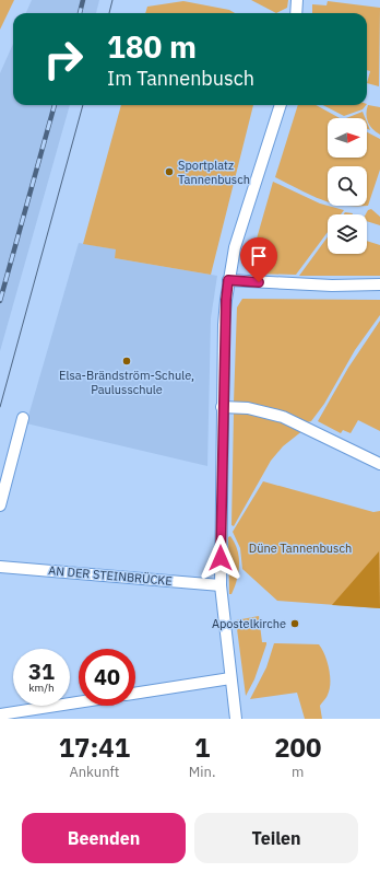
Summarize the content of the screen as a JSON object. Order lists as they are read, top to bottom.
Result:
{
  "streets": {
    "street": ["AN DER STEINBRÜCKE"]
  },
  "parks": ["Düne Tannenbusch"],
  "places": ["Sportplatz Tannenbusch", "Elsa-Brändström-Schule, Paulusschule", "Apostelkirche"],
  "north": "right",
  "page": {
    "turn": ["180 m", "Im Tannenbusch"],
    "speed": "31 km/h",
    "limit": "40",
    "eta": [
      "17:41",
      "Ankunft",
      "1",
      "Min.",
      "200",
      "m"
    ],
    "buttons": ["Beenden", "Teilen"]
  }
}
